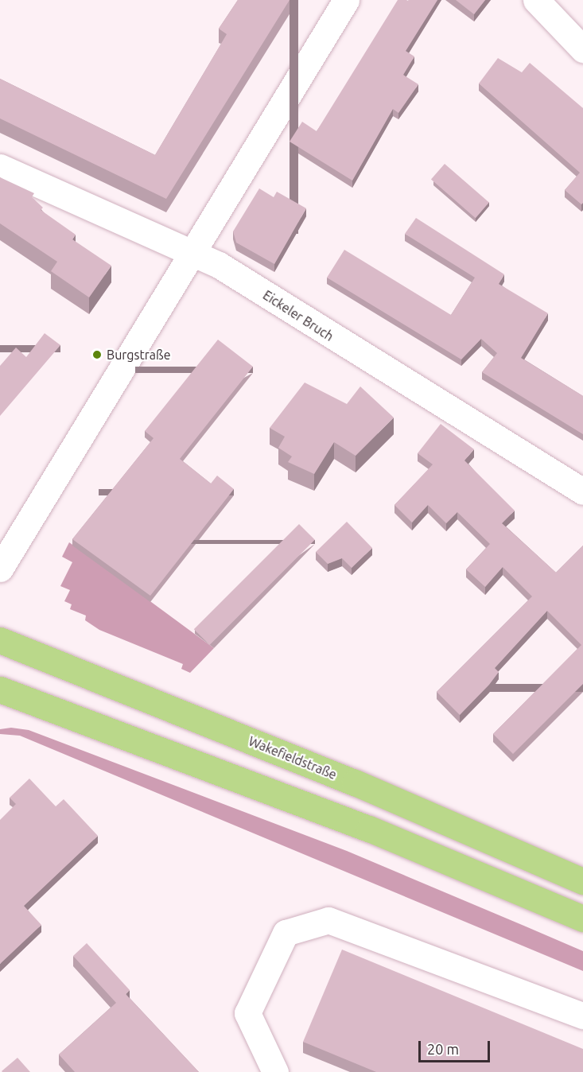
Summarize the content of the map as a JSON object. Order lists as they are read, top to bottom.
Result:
{
  "streets": {
    "main road": ["Wakefieldstraße"],
    "street": ["Eickeler Bruch"]
  },
  "places": ["Burgstraße"],
  "scale_bar": "20 m"
}
